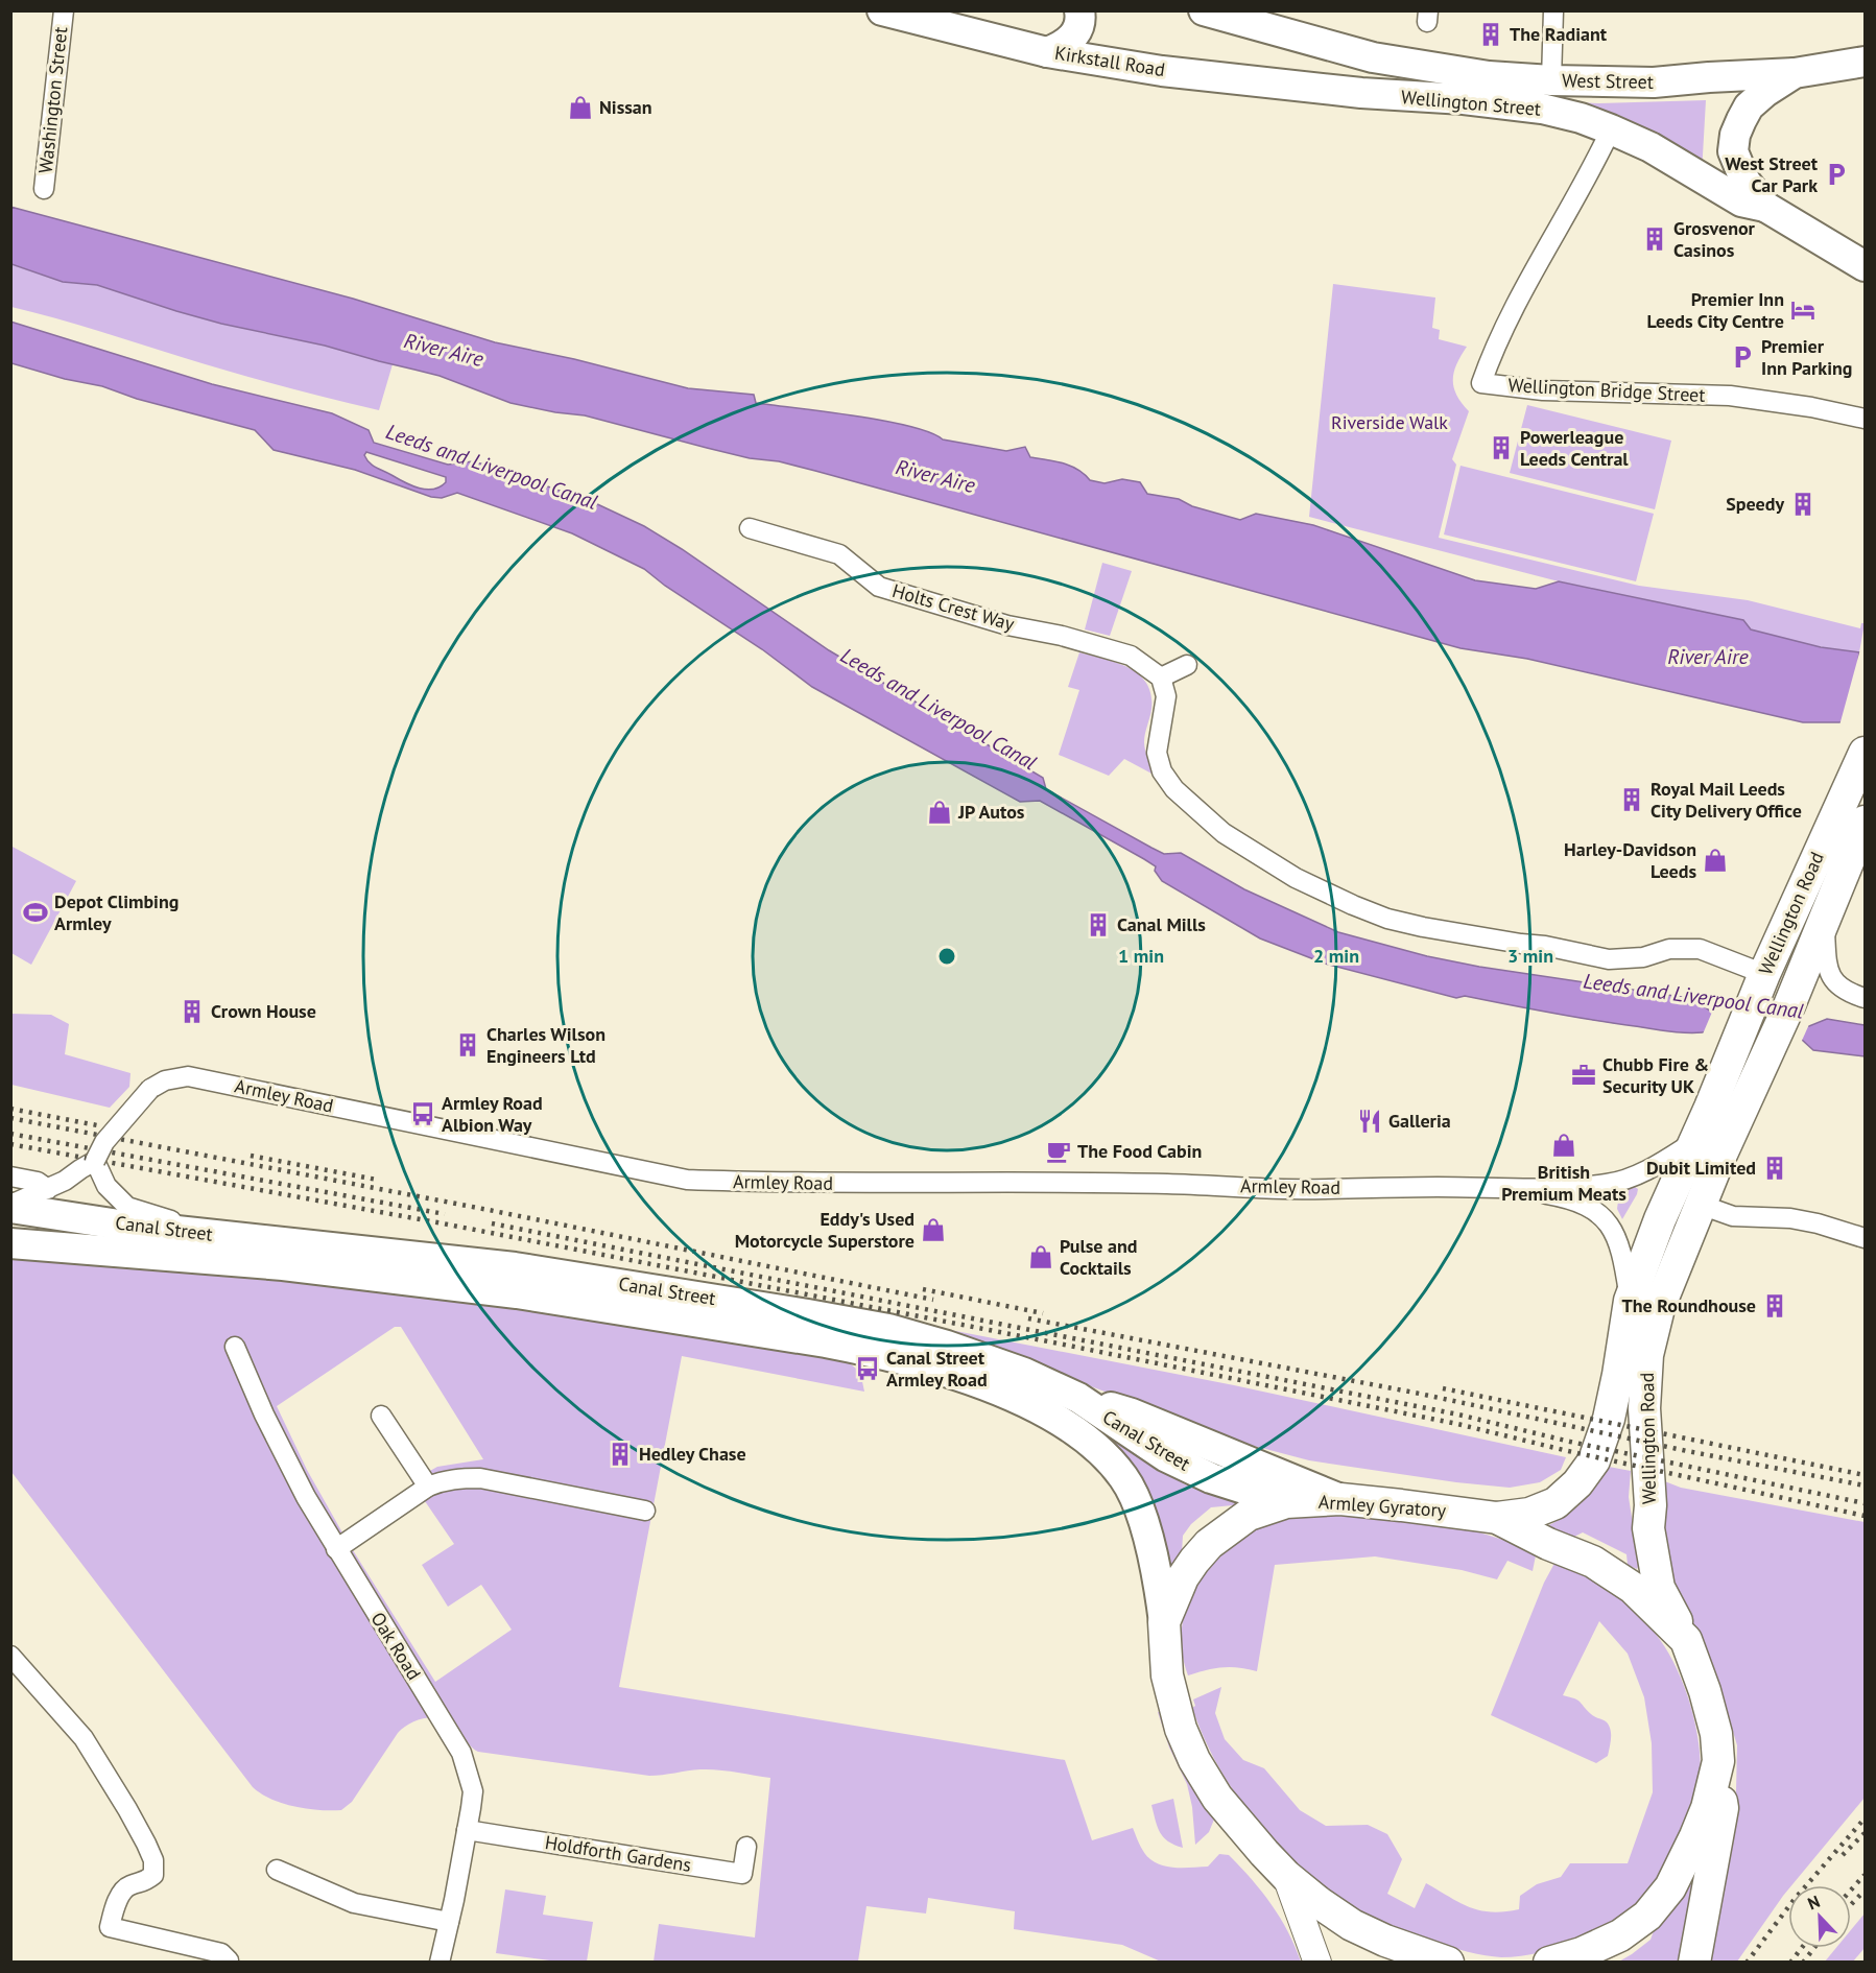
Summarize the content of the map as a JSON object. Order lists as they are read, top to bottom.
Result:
{
  "streets": {
    "highway": ["Wellington Road", "Armley Gyratory"],
    "main road": [
      "Kirkstall Road",
      "West Street",
      "Wellington Street",
      "Canal Street"
    ],
    "street": [
      "Washington Street",
      "Wellington Bridge Street",
      "Holts Crest Way",
      "Armley Road",
      "Oak Road",
      "Holdforth Gardens"
    ]
  },
  "crossings": [
    ["Kirkstall Road", "Wellington Street"],
    ["Wellington Street", "Wellington Bridge Street"],
    ["Wellington Road", "Armley Road"],
    ["Wellington Road", "Armley Gyratory"],
    ["Armley Road", "Canal Street"],
    ["Canal Street", "Armley Gyratory"],
    ["Oak Road", "Holdforth Gardens"]
  ],
  "water": ["River Aire", "Leeds and Liverpool Canal"],
  "parks": ["Riverside Walk"],
  "places": {
    "building": [
      "The Radiant",
      "Grosvenor Casinos",
      "Powerleague Leeds Central",
      "Speedy",
      "Royal Mail Leeds City Delivery Office",
      "Canal Mills",
      "Crown House",
      "Charles Wilson Engineers Ltd",
      "Dubit Limited",
      "The Roundhouse",
      "Hedley Chase"
    ],
    "shop": [
      "Nissan",
      "JP Autos",
      "Harley-Davidson Leeds",
      "British Premium Meats",
      "Eddy's Used Motorcycle Superstore",
      "Pulse and Cocktails"
    ],
    "parking": ["West Street Car Park", "Premier Inn Parking"],
    "hotel": ["Premier Inn Leeds City Centre"],
    "sports": ["Depot Climbing Armley"],
    "office": ["Chubb Fire & Security UK"],
    "bus stop": ["Armley Road Albion Way", "Canal Street Armley Road"],
    "restaurant": ["Galleria"],
    "cafe": ["The Food Cabin"]
  },
  "north": "top left",
  "rings": ["1 min", "2 min", "3 min"]
}
